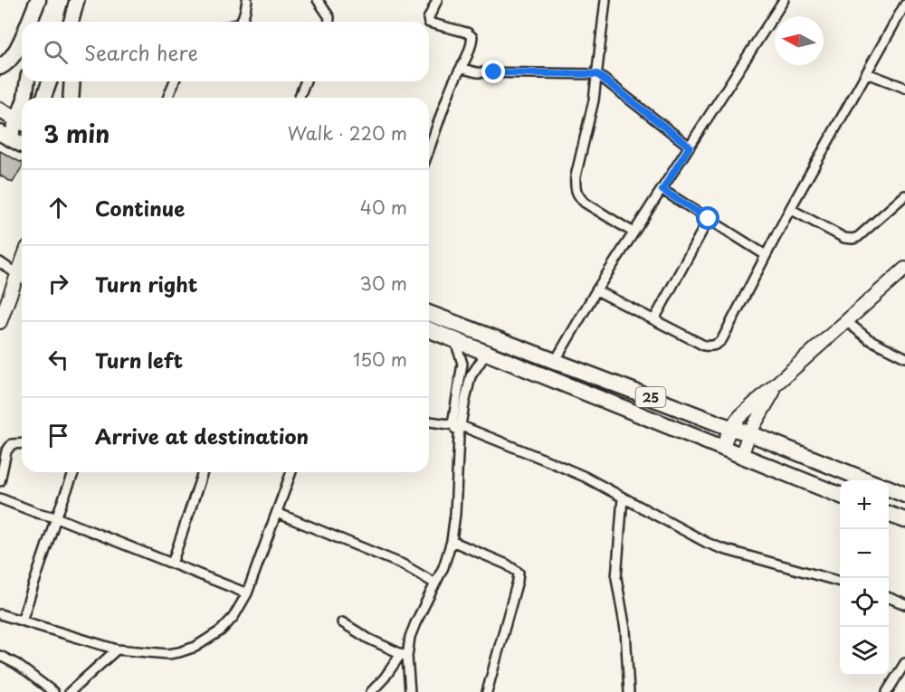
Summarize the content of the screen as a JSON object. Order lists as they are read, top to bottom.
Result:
{
  "streets": {
    "highway": ["25"]
  },
  "north": "left",
  "page": {
    "search": "Search here",
    "heading": ["3 min", "Walk · 220 m"],
    "list": [
      ["Continue", "40 m"],
      ["Turn right", "30 m"],
      ["Turn left", "150 m"],
      "Arrive at destination"
    ],
    "map_buttons": ["+", "−"]
  }
}
